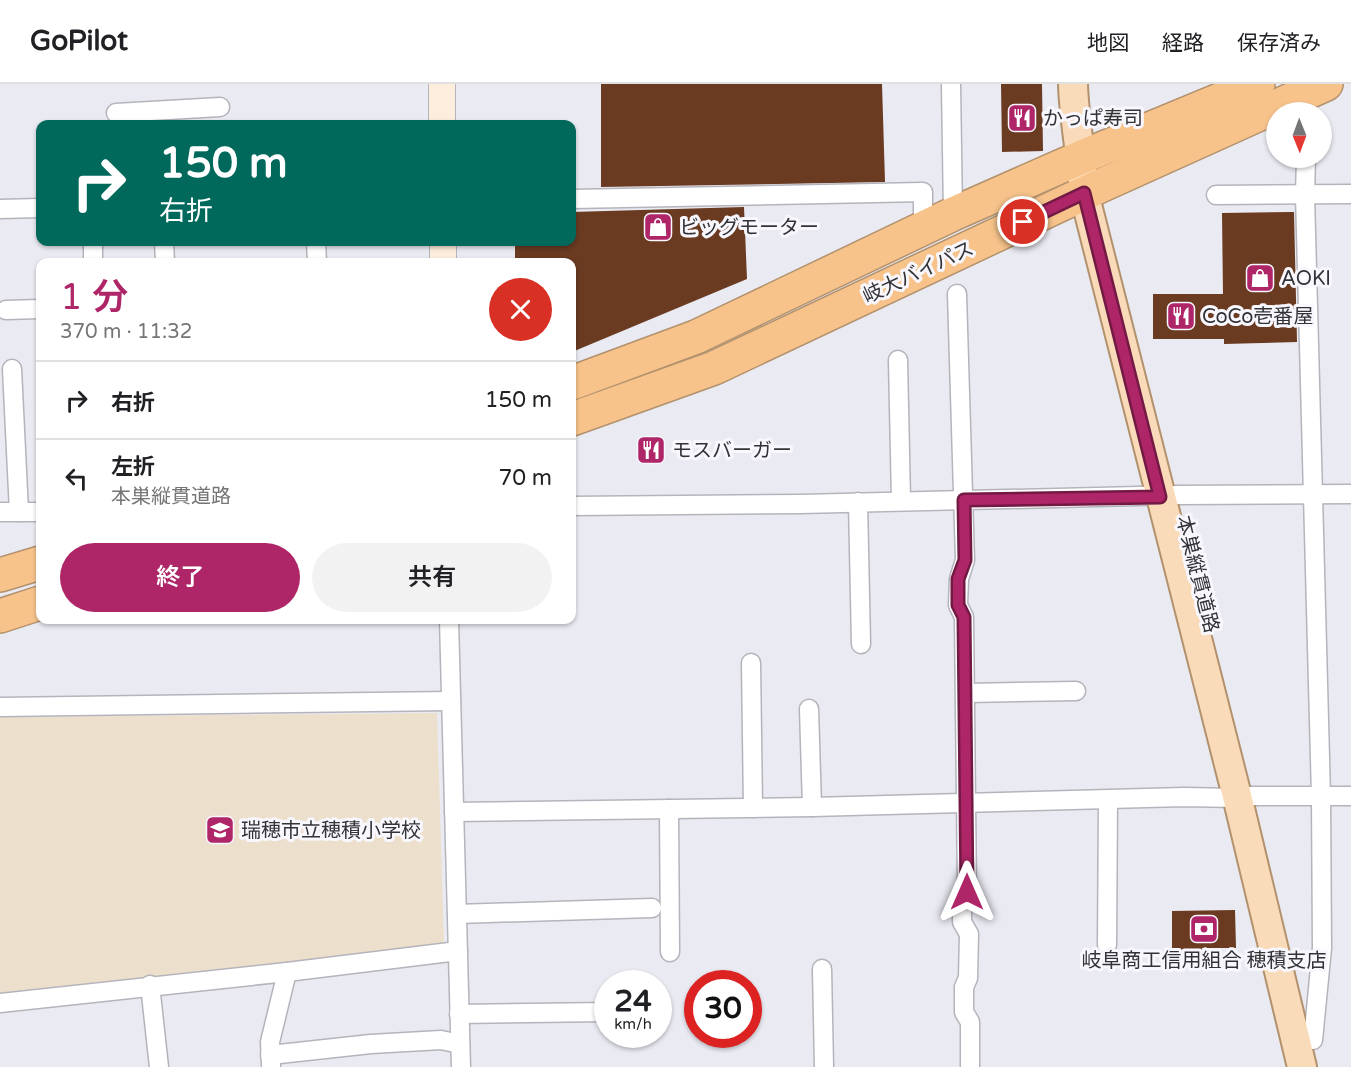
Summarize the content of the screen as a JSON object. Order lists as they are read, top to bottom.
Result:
{
  "streets": {
    "highway": ["岐大バイパス"],
    "main road": ["本巣縦貫道路"]
  },
  "crossings": [
    ["岐大バイパス", "本巣縦貫道路"]
  ],
  "places": {
    "restaurant": ["かっぱ寿司", "CoCo壱番屋", "モスバーガー"],
    "shop": ["ビッグモーター", "AOKI"],
    "school or university": ["瑞穂市立穂積小学校"],
    "bank": ["岐阜商工信用組合 穂積支店"]
  },
  "north": "bottom",
  "page": {
    "header": "GoPilot",
    "nav": ["地図", "経路", "保存済み"],
    "turn": ["150 m", "右折"],
    "heading": ["1 分", "370 m · 11:32"],
    "list": [
      {
        "name": "右折",
        "value": "150 m"
      },
      {
        "name": "左折",
        "note": "本巣縦貫道路",
        "value": "70 m"
      }
    ],
    "buttons": ["終了", "共有"],
    "speed": "24 km/h",
    "limit": "30"
  }
}
